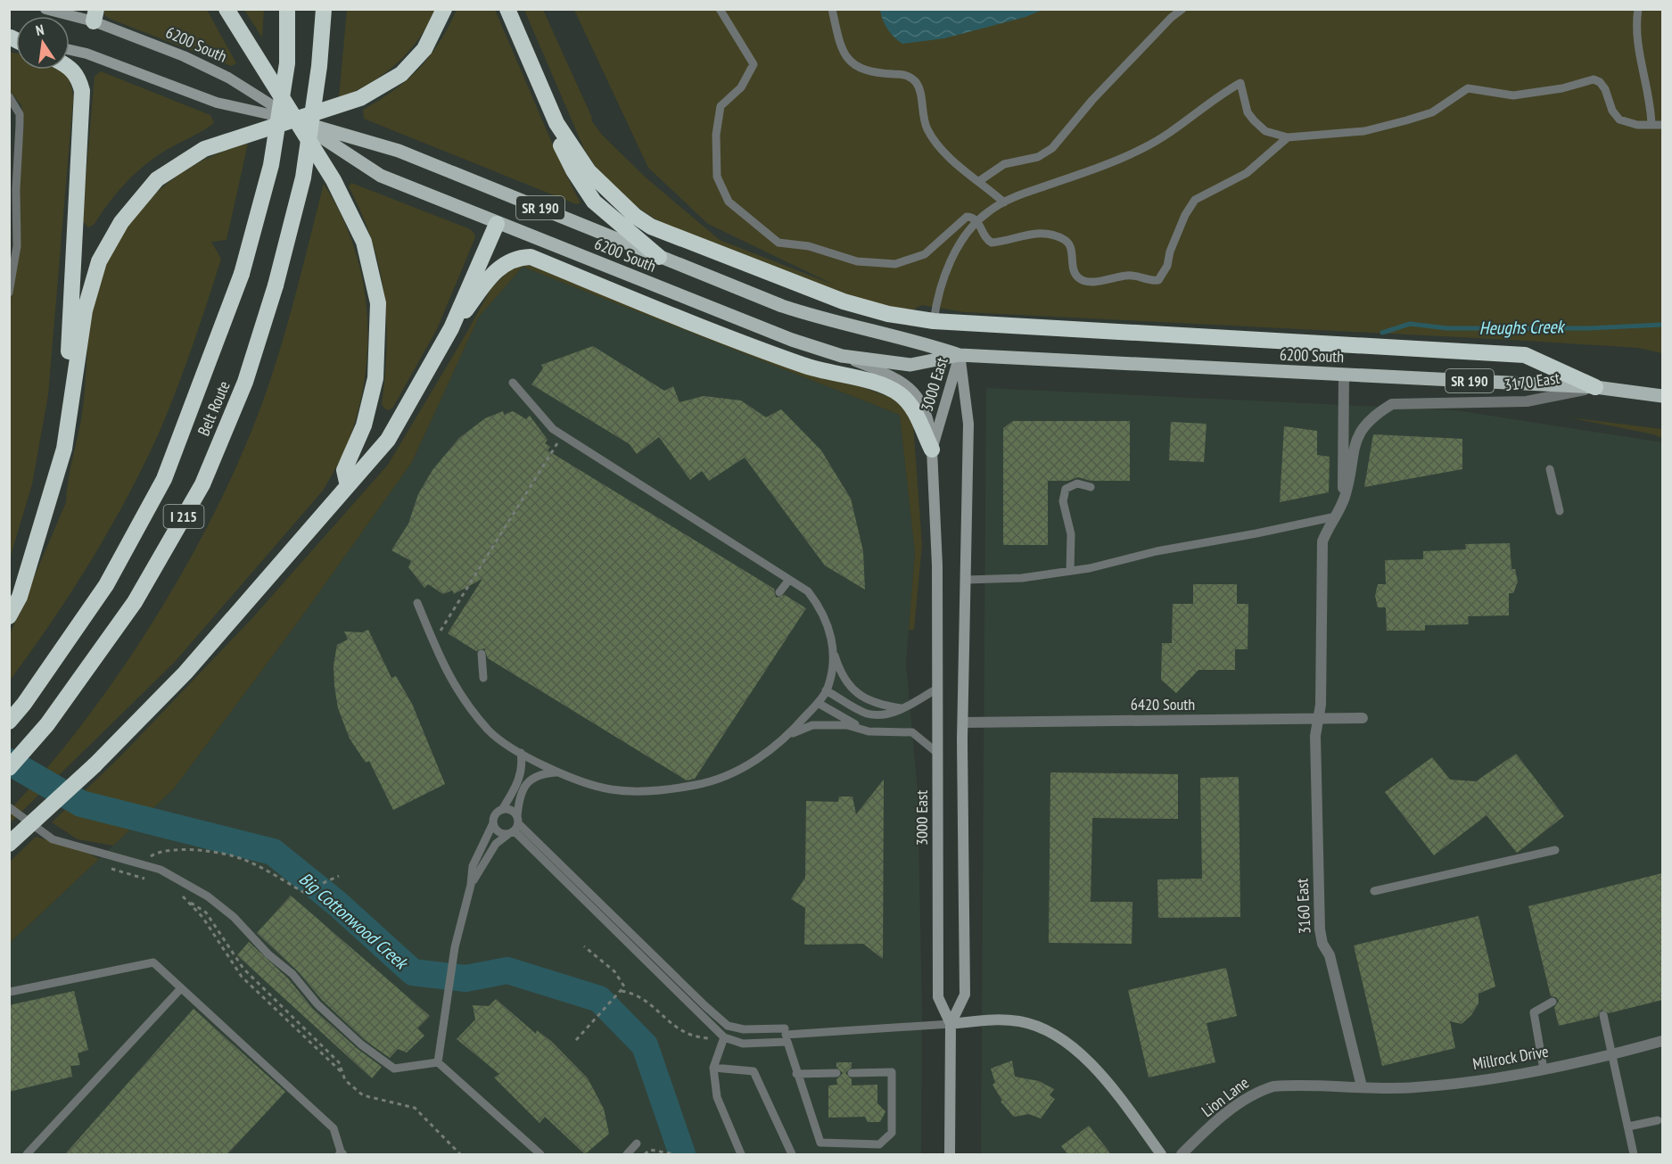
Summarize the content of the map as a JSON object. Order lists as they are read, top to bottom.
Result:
{
  "streets": {
    "highway": ["Belt Route", "I 215"],
    "main road": ["6200 South", "SR 190", "3000 East"],
    "street": [
      "3170 East",
      "6420 South",
      "3160 East",
      "Millrock Drive",
      "Lion Lane"
    ]
  },
  "crossings": [
    ["6200 South", "3170 East"],
    ["6200 South", "3000 East"],
    ["3170 East", "6420 South"],
    ["3170 East", "3160 East"],
    ["3000 East", "6420 South"],
    ["6420 South", "3160 East"],
    ["3160 East", "Millrock Drive"],
    ["3160 East", "Lion Lane"],
    ["Millrock Drive", "Lion Lane"]
  ],
  "water": ["Heughs Creek", "Big Cottonwood Creek"],
  "north": "top"
}
